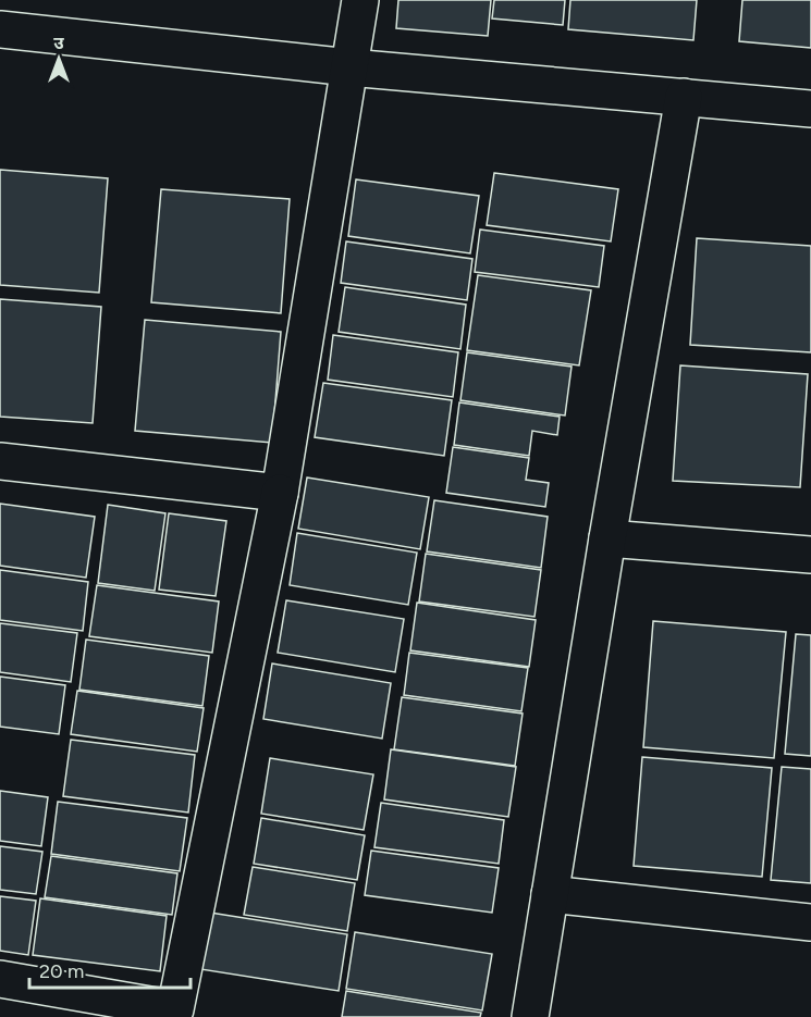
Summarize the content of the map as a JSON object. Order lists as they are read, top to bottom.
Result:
{
  "scale_bar": "20 m",
  "north": "top"
}
